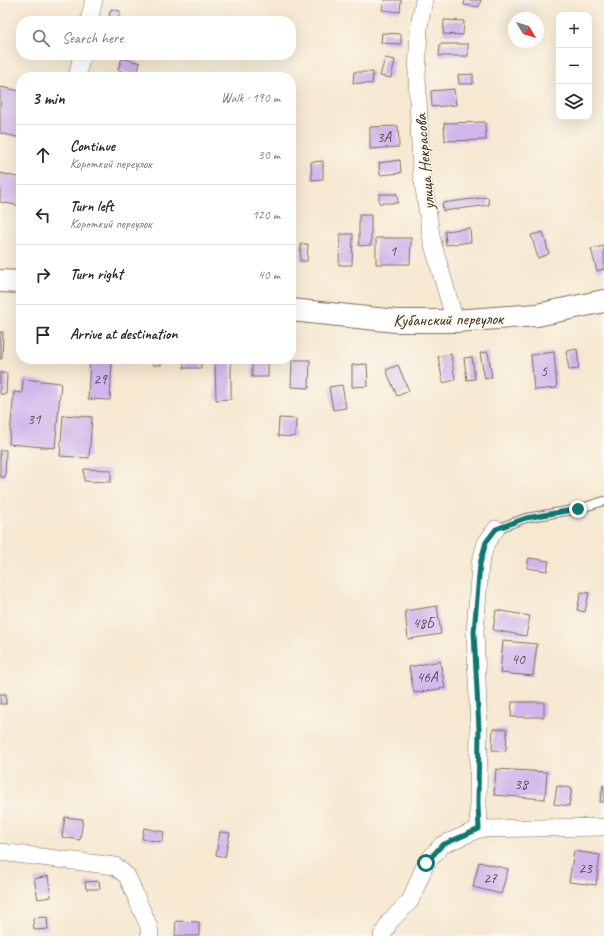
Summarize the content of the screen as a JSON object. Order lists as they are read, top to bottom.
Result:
{
  "streets": {
    "street": ["улица Некрасова", "Кубанский переулок"]
  },
  "crossings": [
    ["улица Некрасова", "Кубанский переулок"]
  ],
  "house_numbers": [
    "3А",
    "1",
    "5",
    "29",
    "31",
    "48Б",
    "40",
    "46А",
    "38",
    "23",
    "27"
  ],
  "north": "bottom right",
  "page": {
    "map_buttons": ["+", "−"],
    "search": "Search here",
    "heading": ["3 min", "Walk · 190 m"],
    "list": [
      ["Continue", "Короткий переулок", "30 m"],
      ["Turn left", "Короткий переулок", "120 m"],
      ["Turn right", "40 m"],
      "Arrive at destination"
    ]
  }
}
